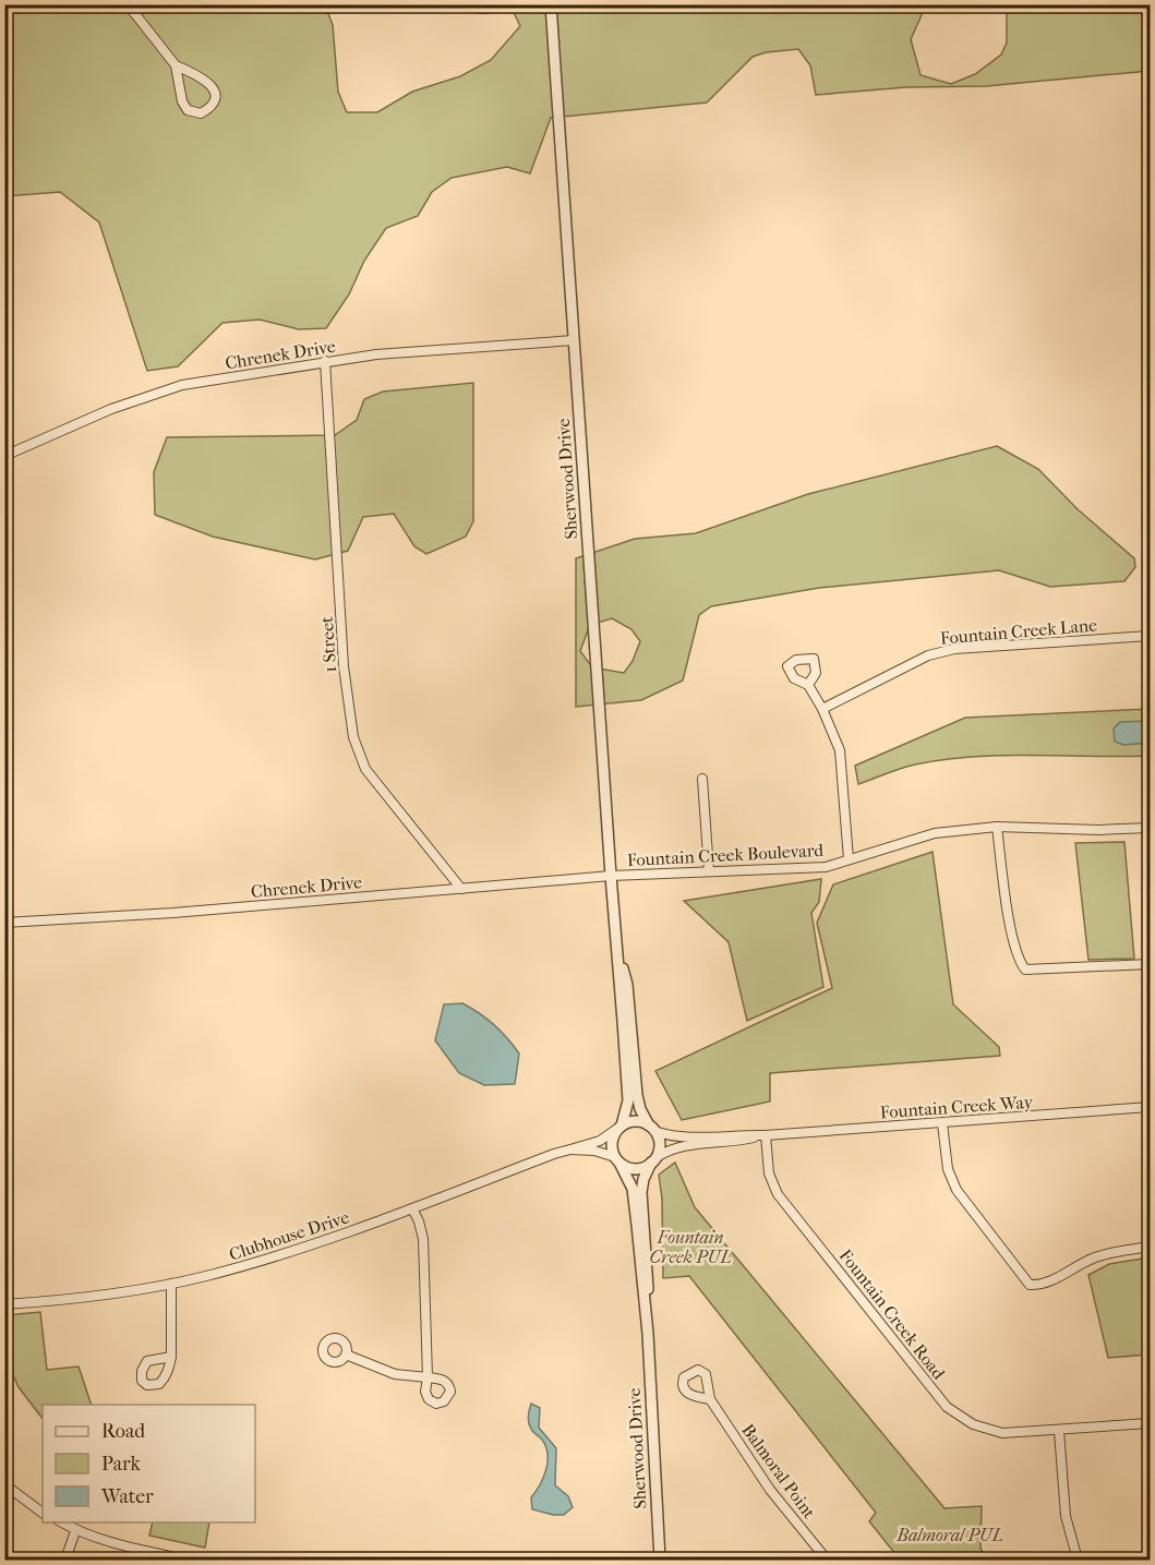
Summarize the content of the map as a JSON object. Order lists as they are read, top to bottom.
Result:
{
  "streets": {
    "street": [
      "Chrenek Drive",
      "Sherwood Drive",
      "Fountain Creek Lane",
      "1 Street",
      "Fountain Creek Boulevard",
      "Fountain Creek Way",
      "Clubhouse Drive",
      "Fountain Creek Road",
      "Balmoral Point"
    ]
  },
  "crossings": [
    ["Chrenek Drive", "Sherwood Drive"],
    ["Chrenek Drive", "1 Street"],
    ["Chrenek Drive", "Fountain Creek Boulevard"],
    ["Sherwood Drive", "Fountain Creek Boulevard"],
    ["Sherwood Drive", "Fountain Creek Way"],
    ["Sherwood Drive", "Clubhouse Drive"],
    ["Fountain Creek Way", "Clubhouse Drive"],
    ["Fountain Creek Way", "Fountain Creek Road"]
  ],
  "parks": ["Fountain Creek PUL", "Balmoral PUL"],
  "legend": ["Road", "Park", "Water"]
}
